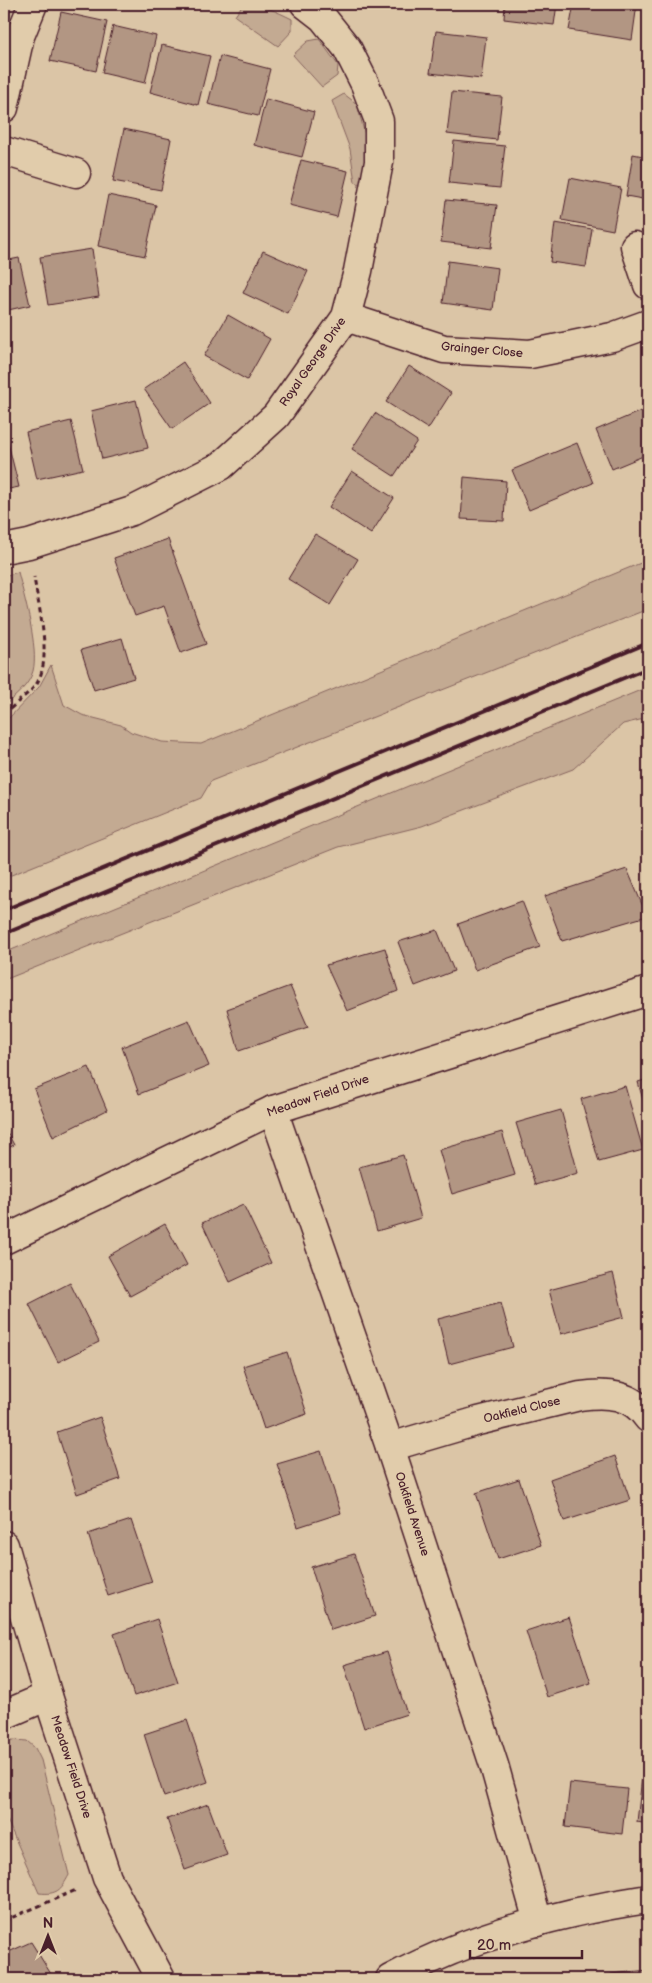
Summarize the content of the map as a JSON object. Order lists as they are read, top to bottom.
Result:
{
  "streets": {
    "street": [
      "Grainger Close",
      "Royal George Drive",
      "Meadow Field Drive",
      "Oakfield Close",
      "Oakfield Avenue"
    ]
  },
  "crossings": [
    ["Grainger Close", "Royal George Drive"],
    ["Meadow Field Drive", "Oakfield Avenue"],
    ["Oakfield Close", "Oakfield Avenue"]
  ],
  "scale_bar": "20 m",
  "north": "top"
}
